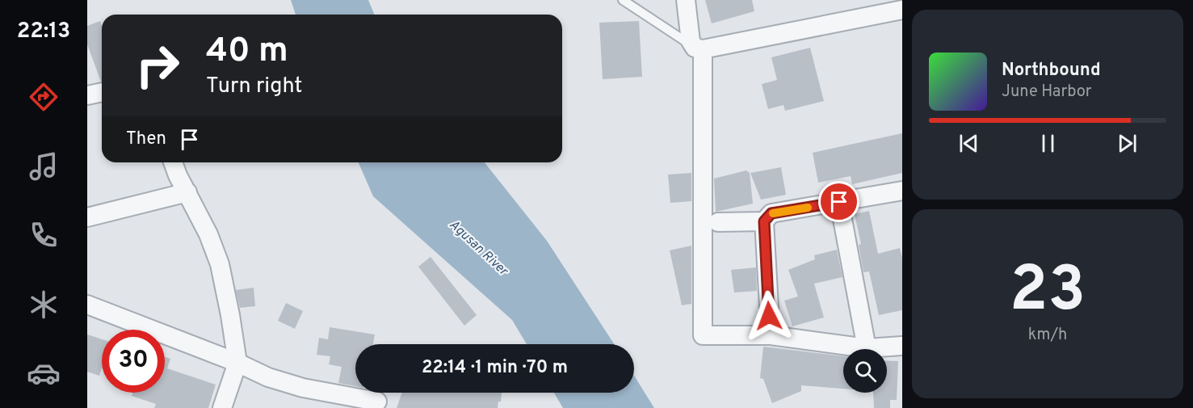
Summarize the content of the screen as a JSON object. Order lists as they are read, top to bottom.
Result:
{
  "water": ["Agusan River"],
  "page": {
    "tabs": "22:13",
    "turn": ["40 m", "Turn right"],
    "song": ["Northbound", "June Harbor"],
    "then": "Then",
    "tile": ["23", "km/h"],
    "limit": "30",
    "trip": "22:14 · 1 min · 70 m"
  }
}
